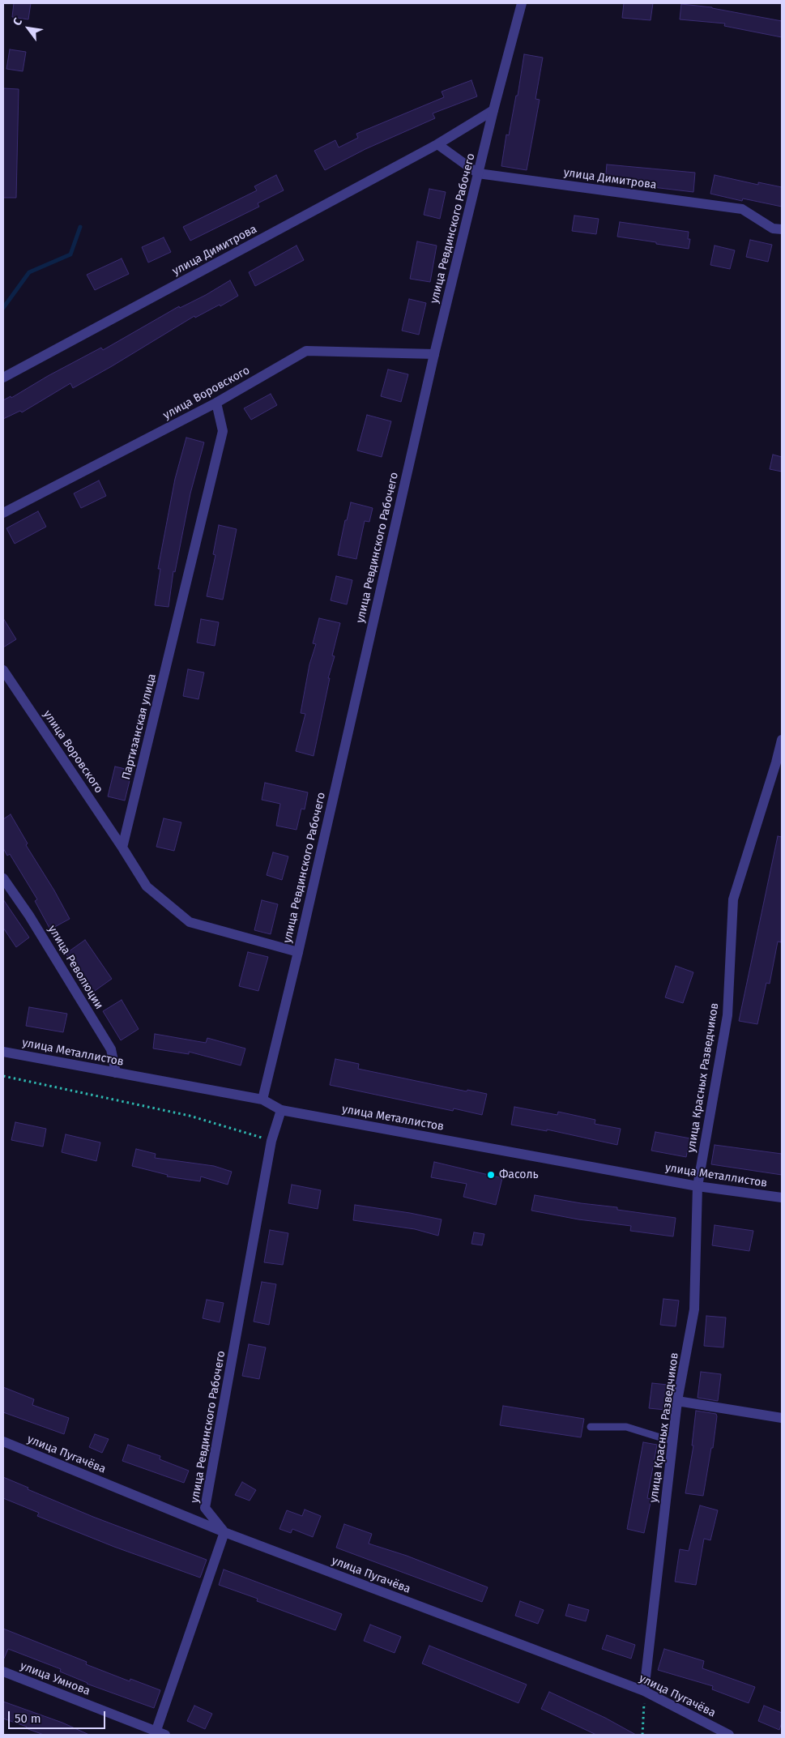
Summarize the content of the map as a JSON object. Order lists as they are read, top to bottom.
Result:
{
  "streets": {
    "street": [
      "улица Димитрова",
      "улица Ревдинского Рабочего",
      "улица Воровского",
      "Партизанская улица",
      "улица Революции",
      "улица Металлистов",
      "улица Красных Разведчиков",
      "улица Пугачёва",
      "улица Умнова"
    ]
  },
  "crossings": [
    ["улица Димитрова", "улица Ревдинского Рабочего"],
    ["улица Ревдинского Рабочего", "улица Воровского"],
    ["улица Ревдинского Рабочего", "улица Металлистов"],
    ["улица Ревдинского Рабочего", "улица Пугачёва"],
    ["улица Воровского", "Партизанская улица"],
    ["улица Революции", "улица Металлистов"],
    ["улица Металлистов", "улица Красных Разведчиков"],
    ["улица Красных Разведчиков", "улица Пугачёва"]
  ],
  "places": ["Фасоль"],
  "scale_bar": "50 m",
  "north": "top left"
}
